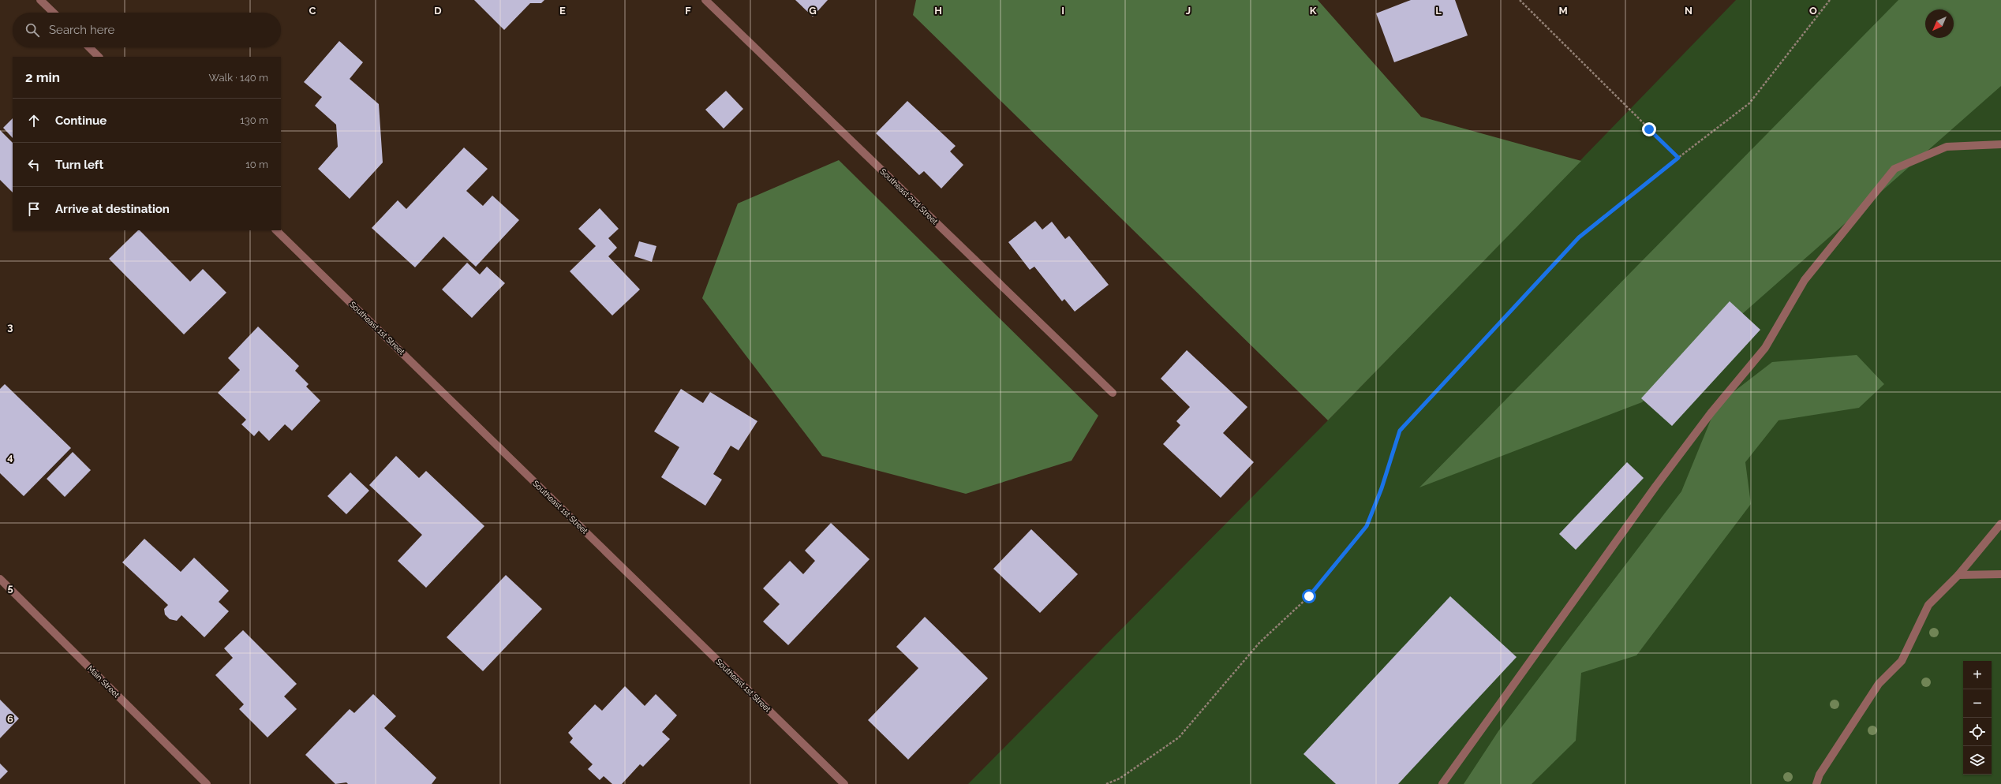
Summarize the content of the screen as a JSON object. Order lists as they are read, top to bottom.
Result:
{
  "streets": {
    "street": ["Southeast 2nd Street", "Southeast 1st Street", "Main Street"]
  },
  "north": "bottom left",
  "page": {
    "search": "Search here",
    "heading": ["2 min", "Walk · 140 m"],
    "list": [
      ["Continue", "130 m"],
      ["Turn left", "10 m"],
      "Arrive at destination"
    ],
    "map_buttons": ["+", "−"]
  },
  "grid": {
    "columns": [
      "C",
      "D",
      "E",
      "F",
      "G",
      "H",
      "I",
      "J",
      "K",
      "L",
      "M",
      "N",
      "O"
    ],
    "rows": [
      "3",
      "4",
      "5",
      "6"
    ]
  }
}
